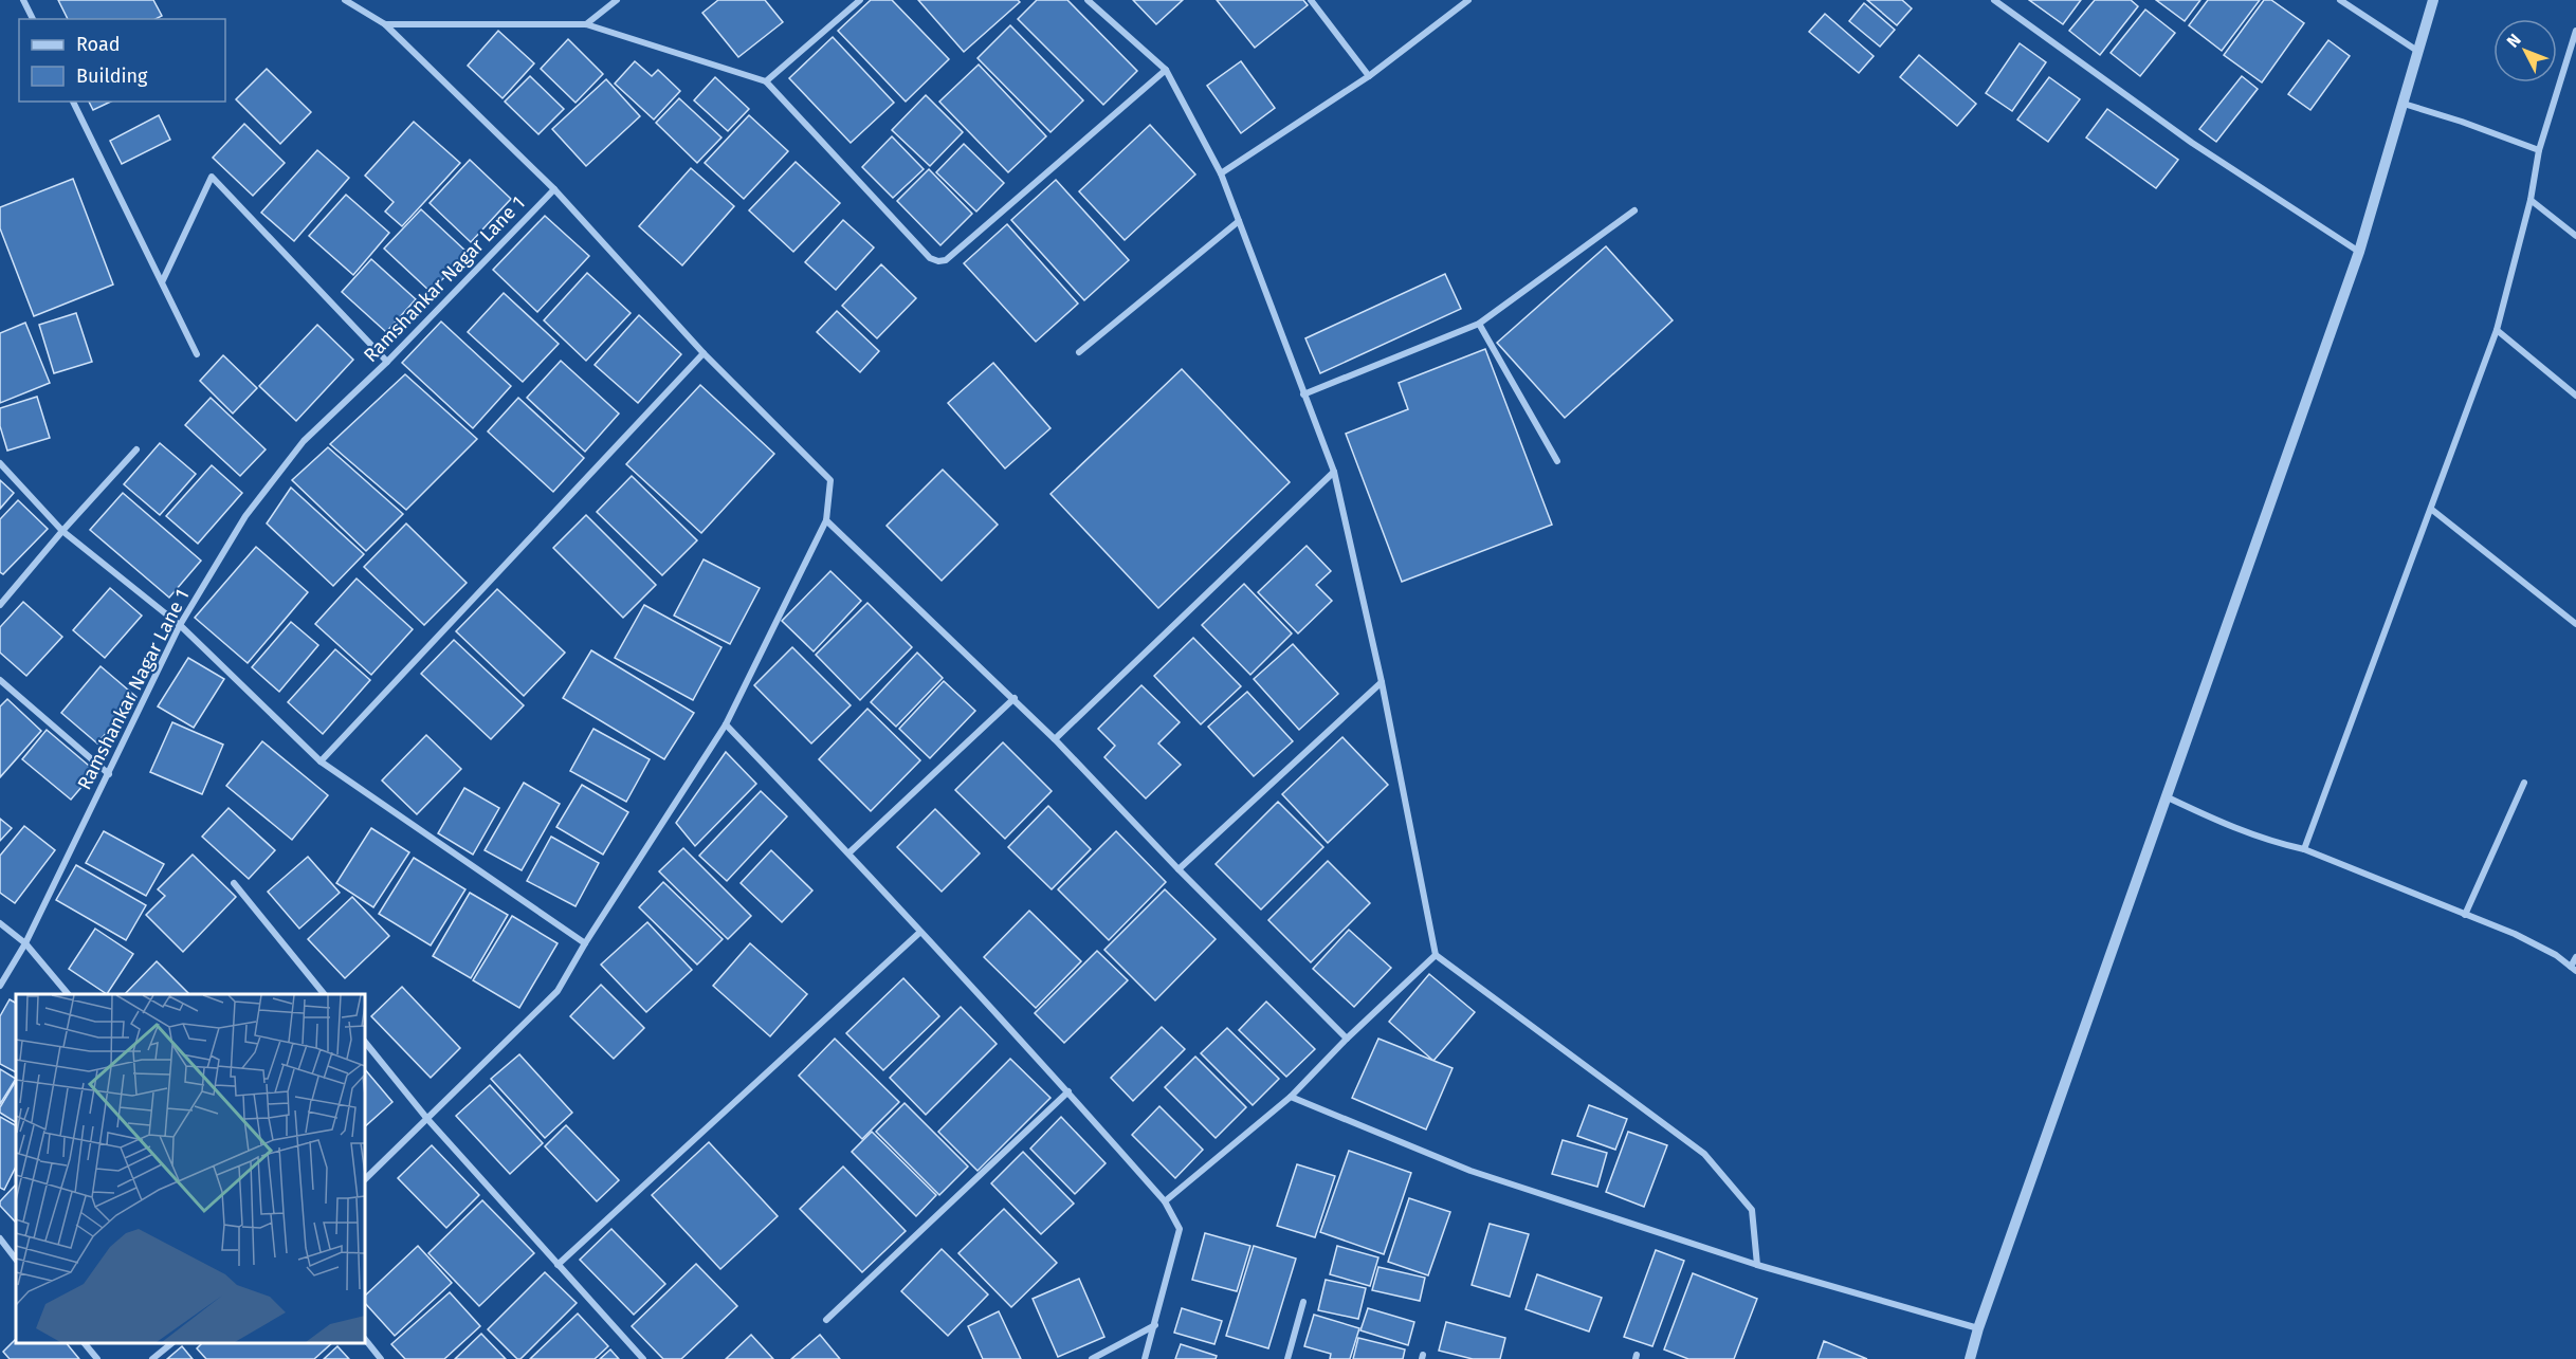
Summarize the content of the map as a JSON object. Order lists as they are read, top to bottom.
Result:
{
  "streets": {
    "street": ["Ramshankar Nagar Lane 1"]
  },
  "legend": ["Road", "Building"],
  "north": "top left"
}
